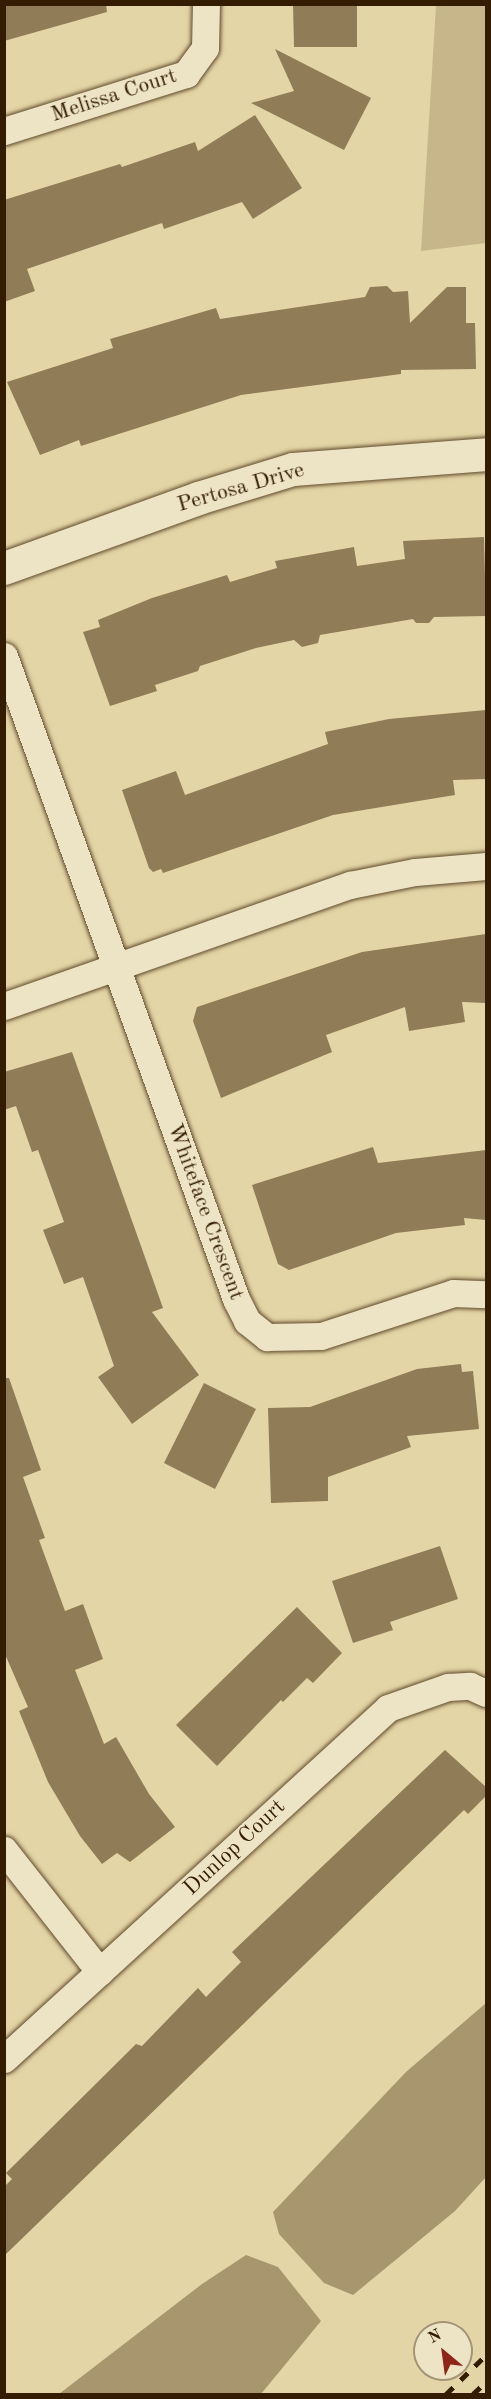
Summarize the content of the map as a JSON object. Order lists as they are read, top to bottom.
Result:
{
  "streets": {
    "street": [
      "Melissa Court",
      "Pertosa Drive",
      "Whiteface Crescent",
      "Dunlop Court"
    ]
  },
  "north": "top left"
}
